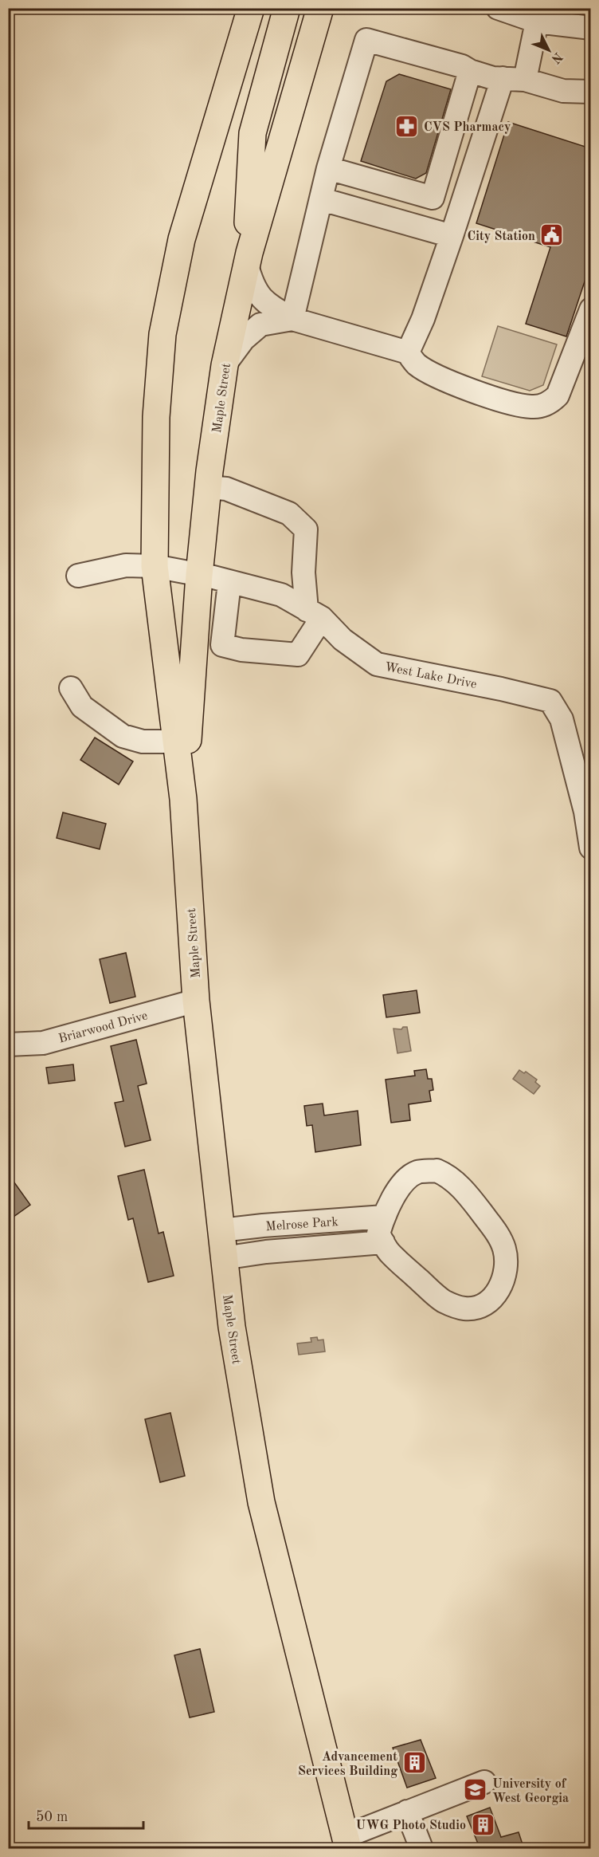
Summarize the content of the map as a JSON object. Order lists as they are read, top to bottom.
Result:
{
  "streets": {
    "main road": ["Maple Street"],
    "street": ["West Lake Drive", "Briarwood Drive", "Melrose Park"]
  },
  "crossings": [
    ["Maple Street", "West Lake Drive"],
    ["Maple Street", "Briarwood Drive"],
    ["Maple Street", "Melrose Park"]
  ],
  "places": {
    "pharmacy": ["CVS Pharmacy"],
    "public building": ["City Station"],
    "building": ["Advancement Services Building", "UWG Photo Studio"],
    "school or university": ["University of West Georgia"]
  },
  "scale_bar": "50 m",
  "north": "bottom right"
}
